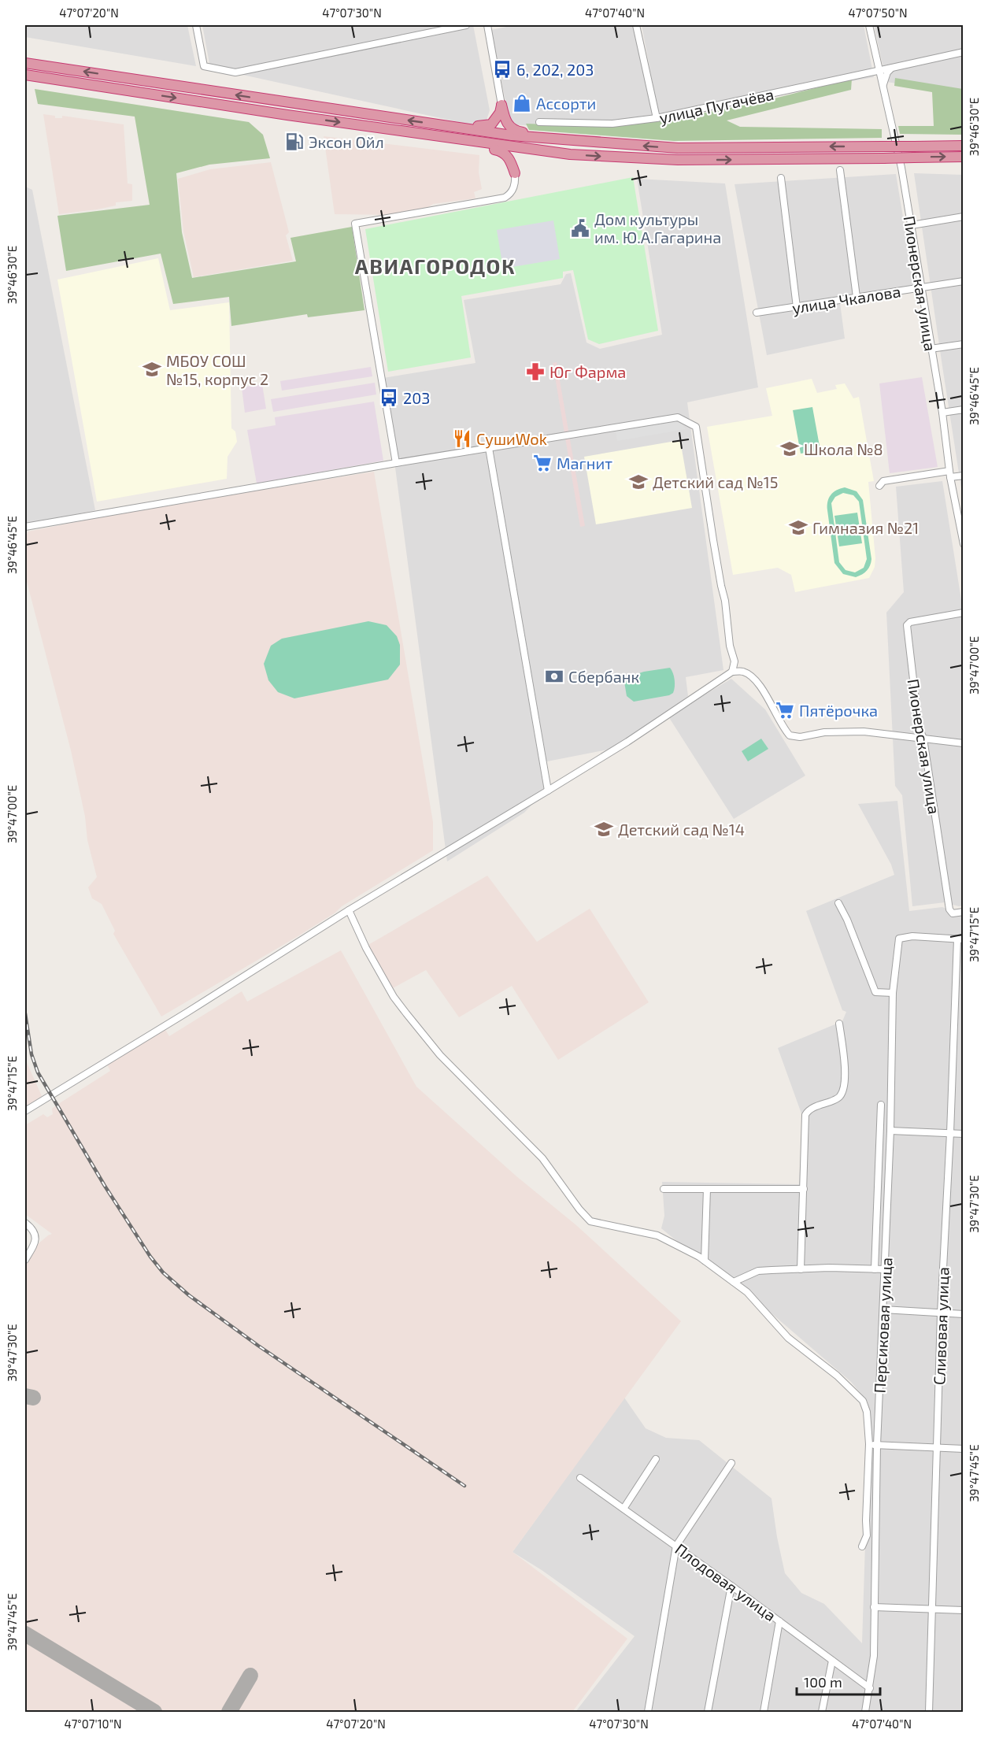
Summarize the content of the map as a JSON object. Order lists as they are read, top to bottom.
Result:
{
  "streets": {
    "street": [
      "улица Пугачёва",
      "Пионерская улица",
      "улица Чкалова",
      "Персиковая улица",
      "Сливовая улица",
      "Плодовая улица"
    ]
  },
  "crossings": [
    ["улица Пугачёва", "Пионерская улица"],
    ["Пионерская улица", "улица Чкалова"],
    ["Персиковая улица", "Сливовая улица"],
    ["Персиковая улица", "Плодовая улица"]
  ],
  "districts": ["АВИАГОРОДОК"],
  "places": {
    "bus stop": ["6, 202, 203", "203"],
    "shop": ["Ассорти"],
    "fuel station": ["Эксон Ойл"],
    "public building": ["Дом культуры им. Ю.А.Гагарина"],
    "school or university": [
      "МБОУ СОШ №15, корпус 2",
      "Школа №8",
      "Детский сад №15",
      "Гимназия №21",
      "Детский сад №14"
    ],
    "pharmacy": ["Юг Фарма"],
    "restaurant": ["СушиWok"],
    "supermarket": ["Магнит", "Пятёрочка"],
    "bank": ["Сбербанк"]
  },
  "scale_bar": "100 m",
  "coordinates": [
    "47°07'20\"N",
    "47°07'30\"N",
    "47°07'40\"N",
    "47°07'50\"N",
    "39°46'30\"E",
    "39°46'45\"E",
    "39°47'00\"E",
    "39°47'15\"E",
    "39°47'30\"E",
    "39°47'45\"E",
    "47°07'10\"N"
  ]
}
